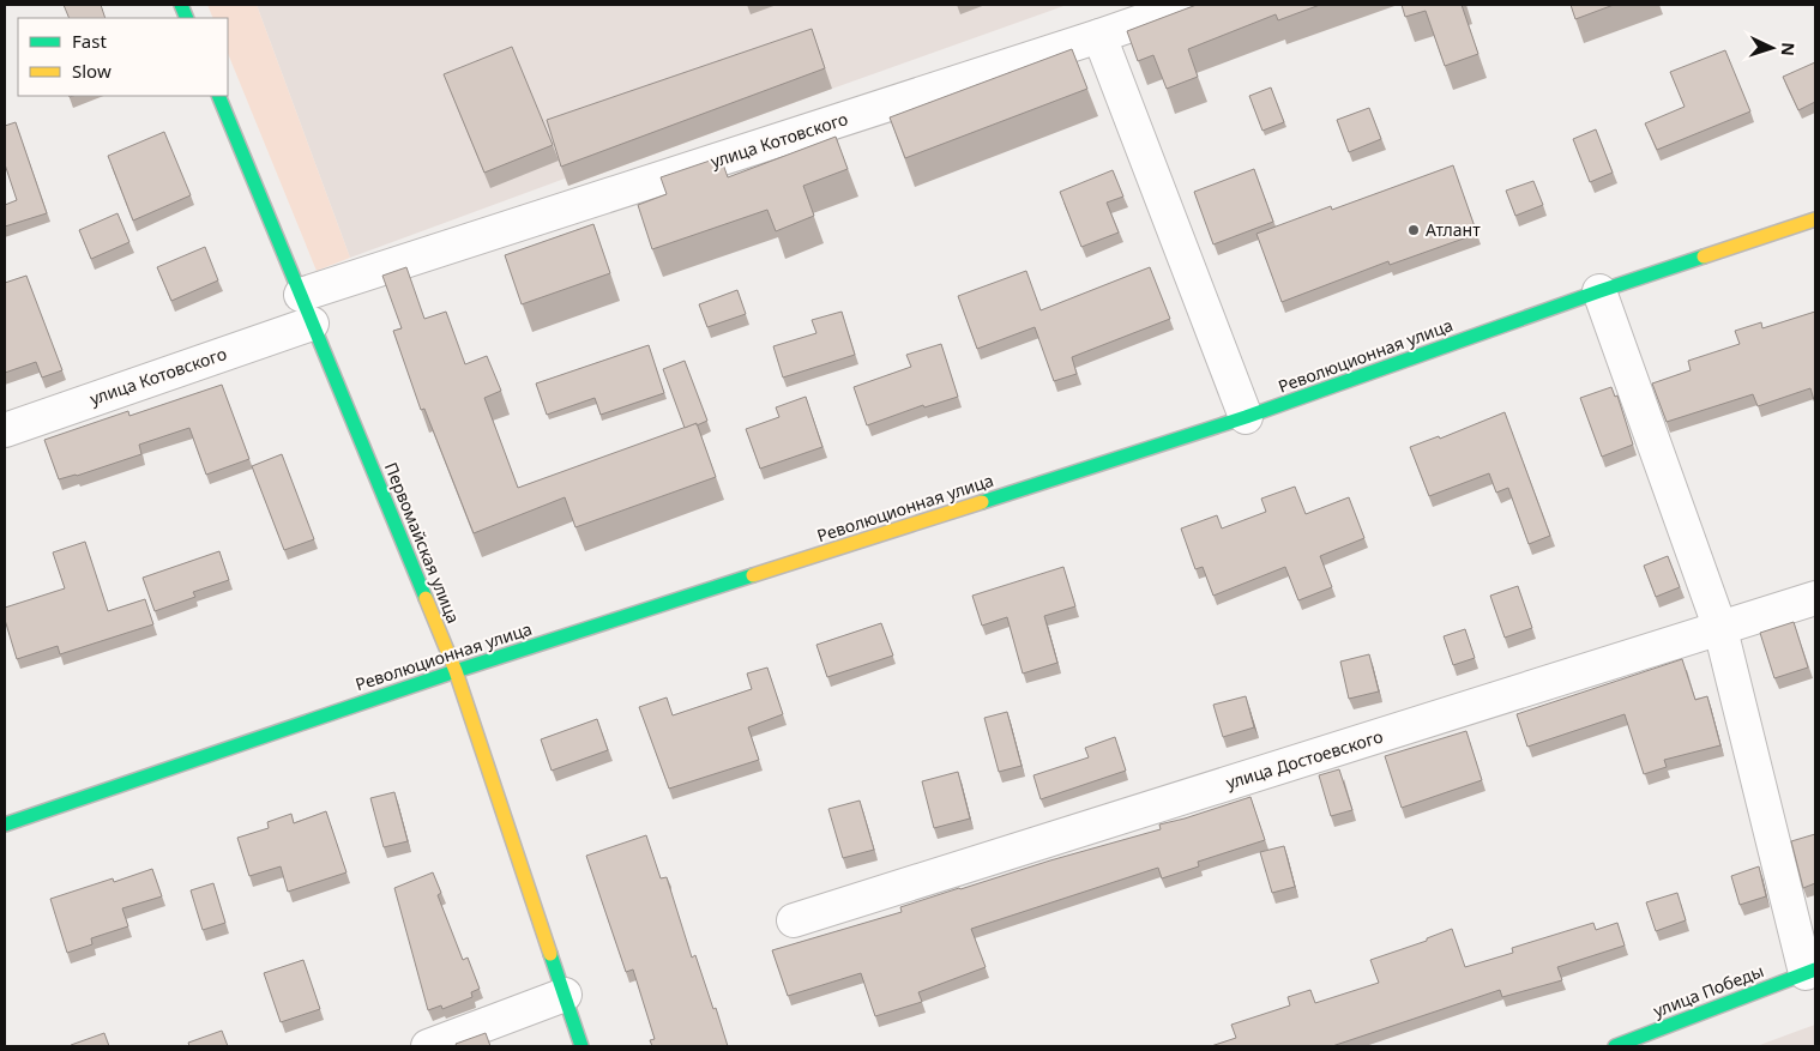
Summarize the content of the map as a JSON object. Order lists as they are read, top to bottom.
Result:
{
  "streets": {
    "street": [
      "улица Котовского",
      "Революционная улица",
      "Первомайская улица",
      "улица Достоевского",
      "улица Победы"
    ]
  },
  "crossings": [
    ["улица Котовского", "Первомайская улица"],
    ["Революционная улица", "Первомайская улица"]
  ],
  "places": ["Атлант"],
  "legend": ["Fast", "Slow"],
  "north": "right"
}
